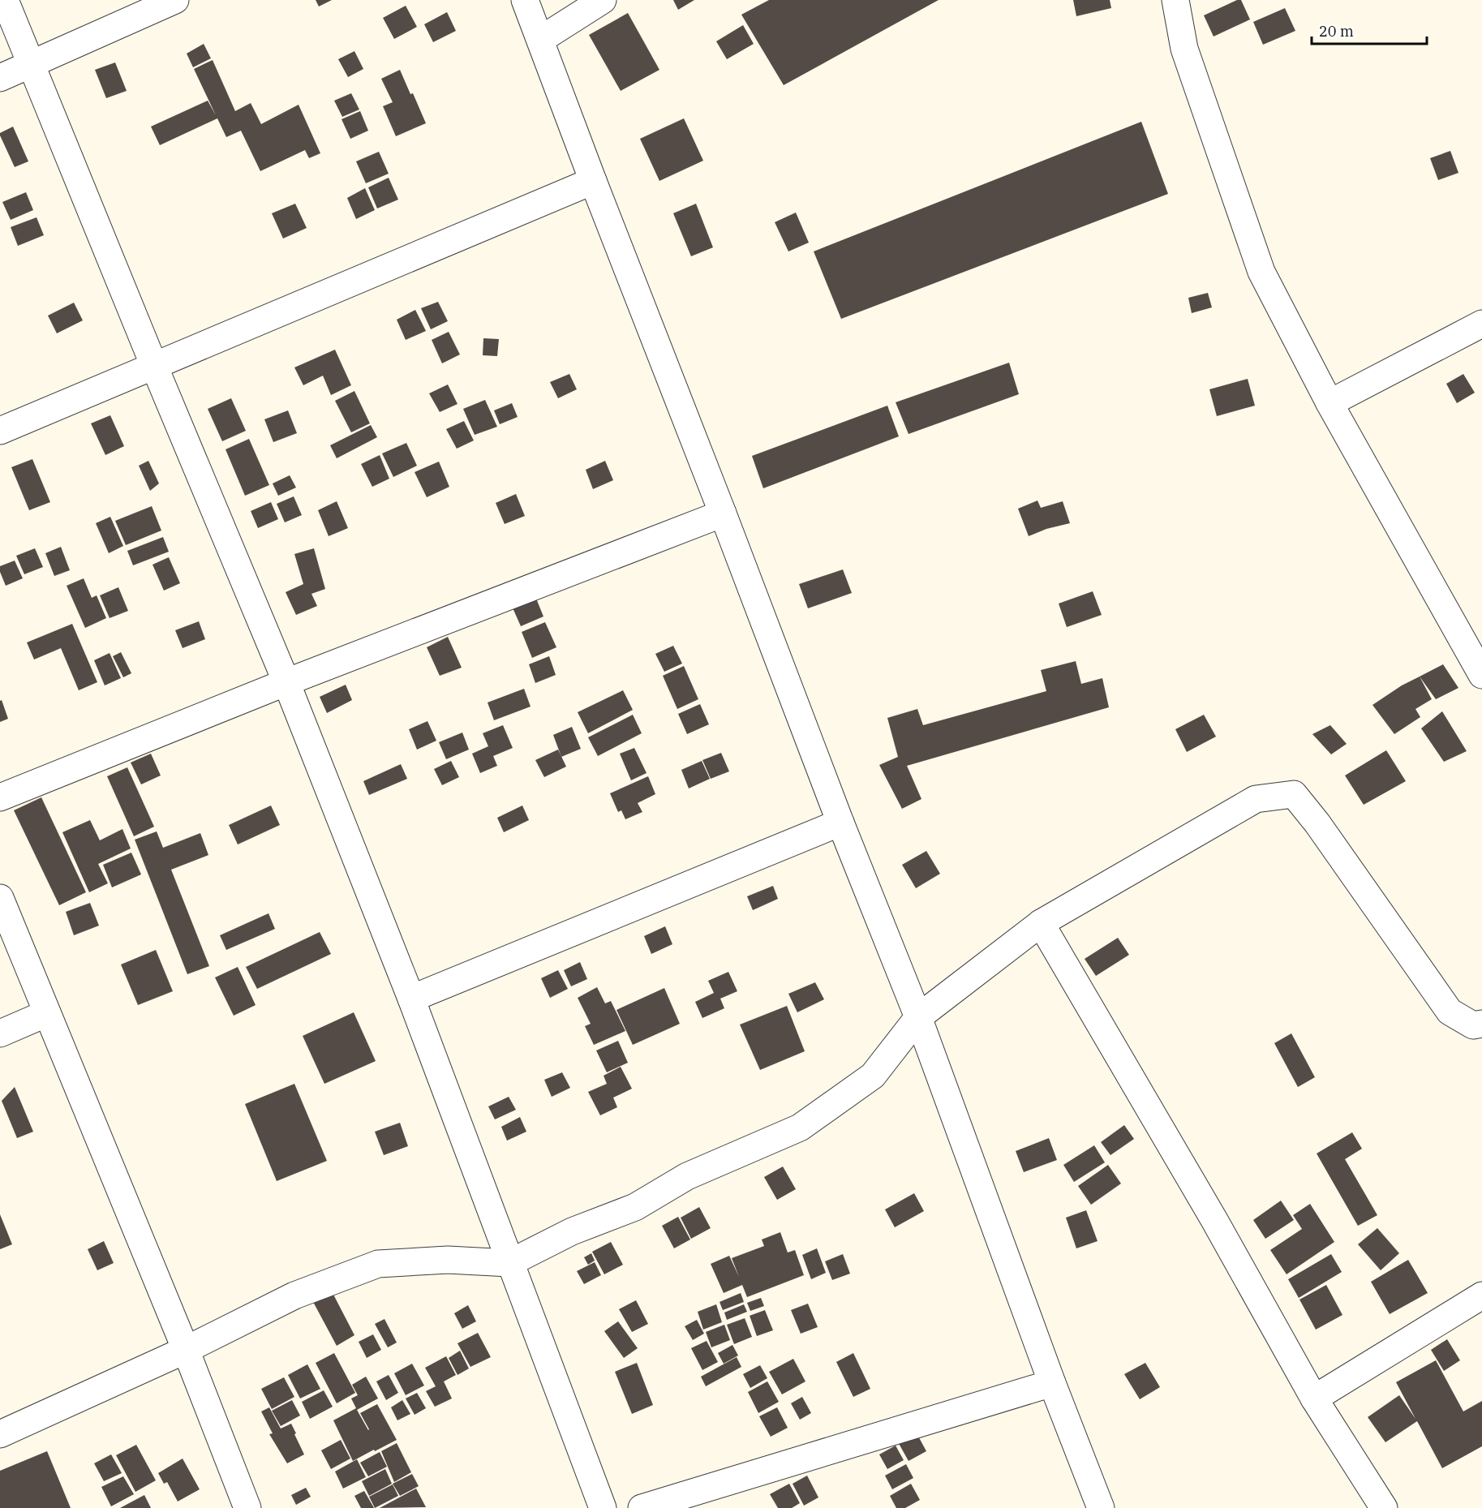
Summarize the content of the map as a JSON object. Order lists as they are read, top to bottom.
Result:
{
  "scale_bar": "20 m"
}
